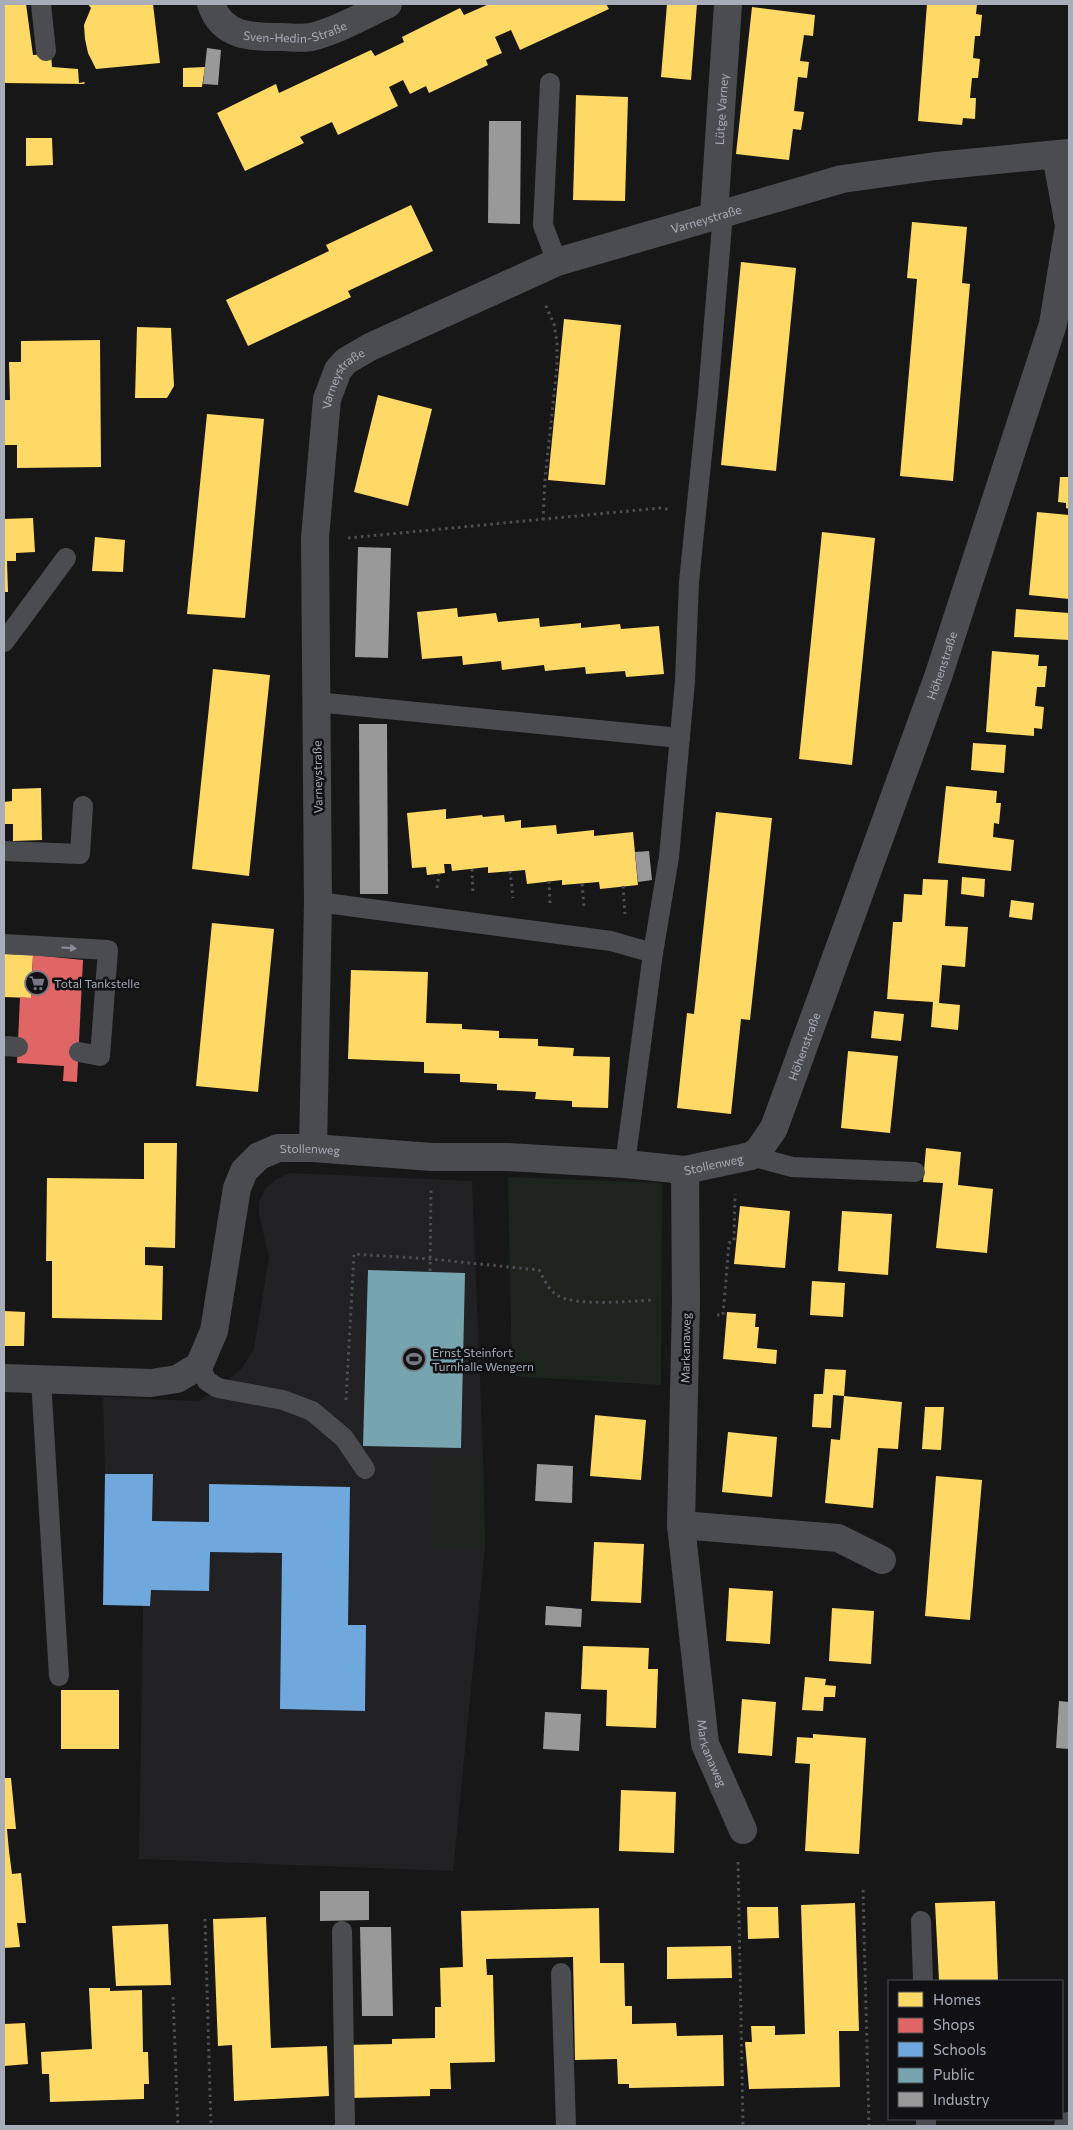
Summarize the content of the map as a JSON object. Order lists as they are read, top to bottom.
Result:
{
  "streets": {
    "street": [
      "Sven-Hedin-Straße",
      "Lütge Varney",
      "Varneystraße",
      "Höhenstraße",
      "Stollenweg",
      "Markanaweg"
    ]
  },
  "crossings": [
    ["Lütge Varney", "Varneystraße"],
    ["Varneystraße", "Höhenstraße"],
    ["Varneystraße", "Stollenweg"],
    ["Höhenstraße", "Stollenweg"],
    ["Stollenweg", "Markanaweg"]
  ],
  "places": {
    "supermarket": ["Total Tankstelle"],
    "sports": ["Ernst Steinfort Turnhalle Wengern"]
  },
  "legend": [
    "Homes",
    "Shops",
    "Schools",
    "Public",
    "Industry"
  ]
}
